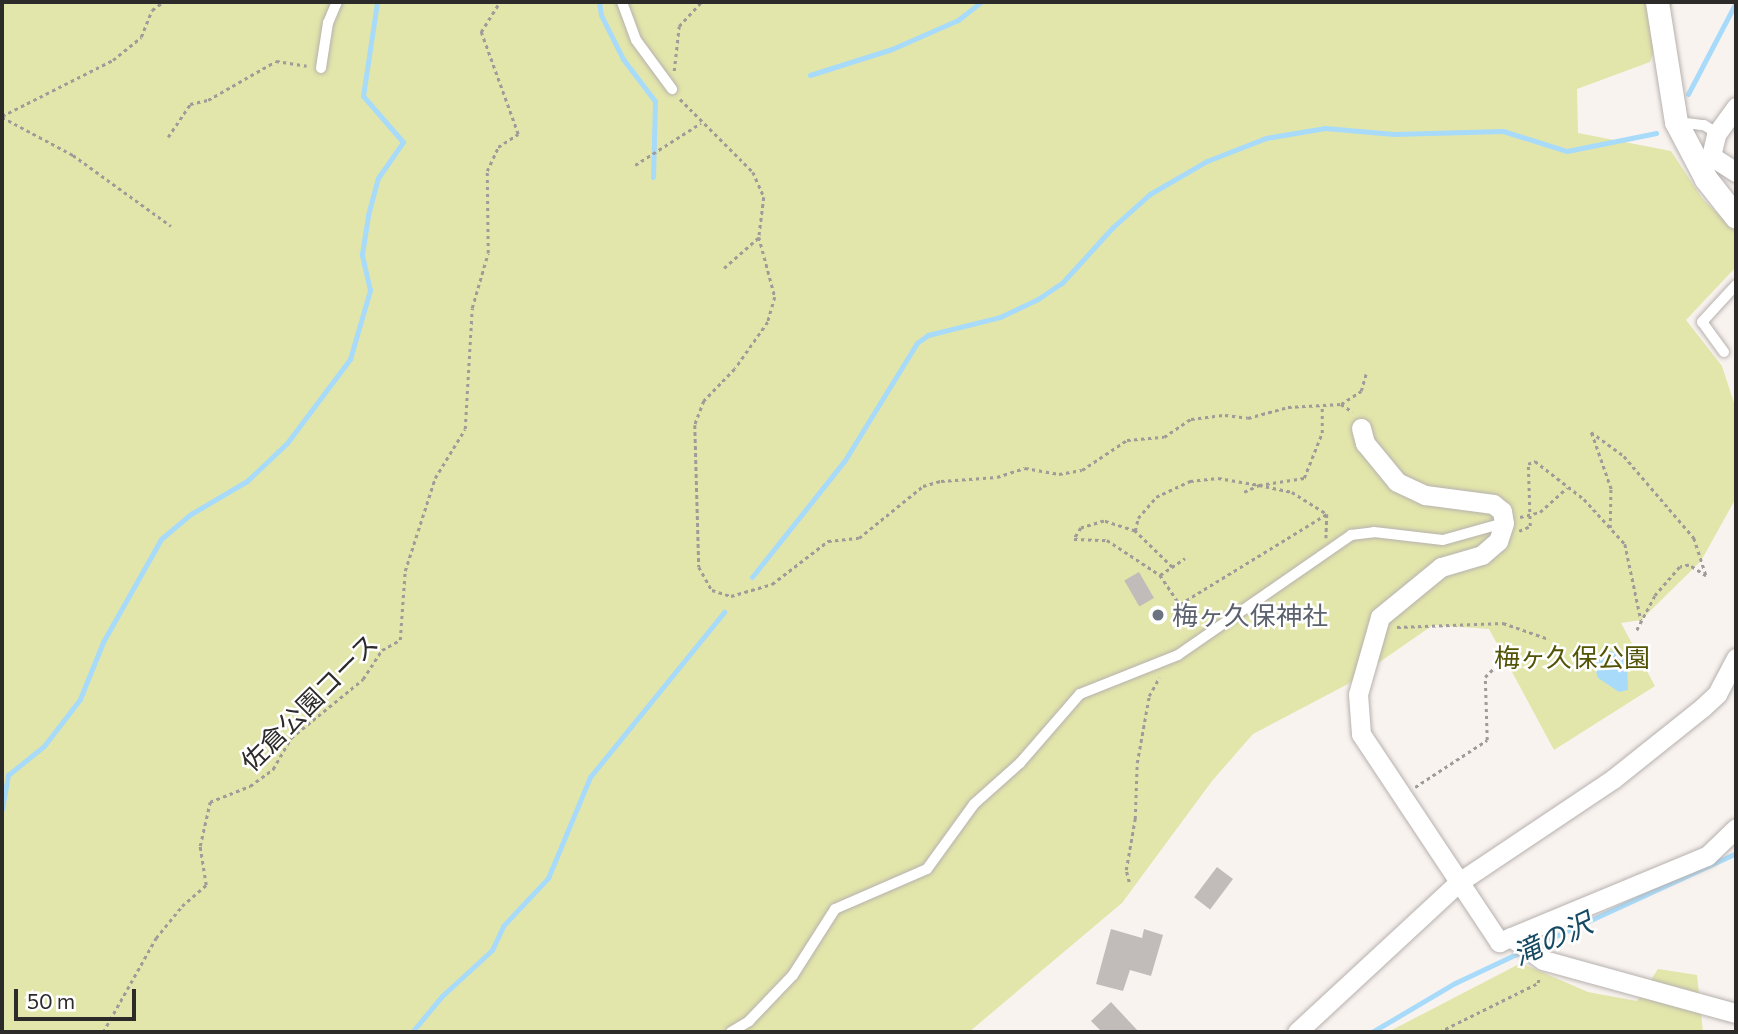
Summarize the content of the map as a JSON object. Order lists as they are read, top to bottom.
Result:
{
  "streets": {
    "path": ["佐倉公園コース"]
  },
  "water": ["滝の沢"],
  "parks": ["梅ヶ久保公園"],
  "places": ["梅ヶ久保神社"],
  "scale_bar": "50 m"
}
